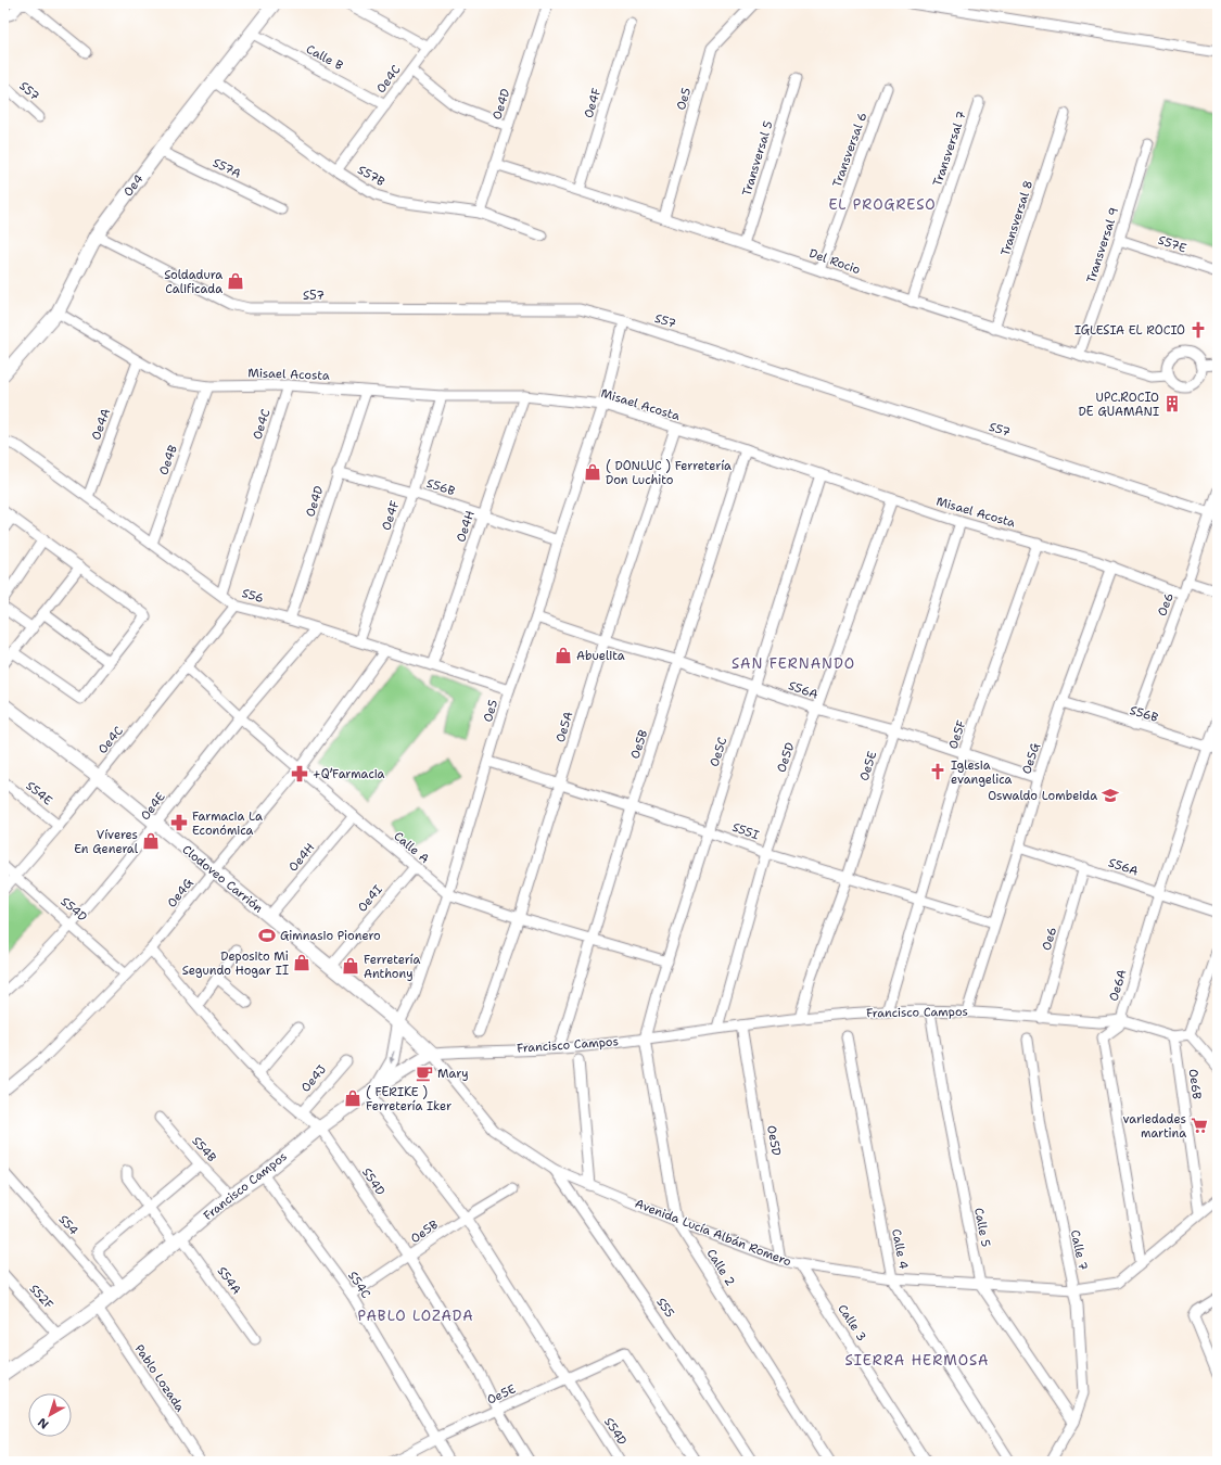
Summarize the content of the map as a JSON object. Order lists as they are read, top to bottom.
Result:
{
  "streets": {
    "street": [
      "Calle B",
      "Oe4C",
      "S57",
      "Oe5",
      "Oe4F",
      "Oe4D",
      "Transversal 7",
      "Transversal 6",
      "Transversal 5",
      "S57A",
      "S57B",
      "Oe4",
      "Transversal 8",
      "S57E",
      "Transversal 9",
      "Del Rocio",
      "Misael Acosta",
      "Oe4A",
      "Oe4B",
      "S56B",
      "Oe4H",
      "S56",
      "Oe6",
      "S56A",
      "Oe5A",
      "Oe5F",
      "Oe5B",
      "Oe5C",
      "Oe5D",
      "Oe5G",
      "Oe5E",
      "S54E",
      "Oe4E",
      "S55I",
      "Calle A",
      "Clodoveo Carrión",
      "Oe4G",
      "Oe4I",
      "S54D",
      "Oe6A",
      "Francisco Campos",
      "Oe4J",
      "Oe6B",
      "S54B",
      "S54",
      "Calle 5",
      "Avenida Lucía Albán Romero",
      "Calle 4",
      "Calle 7",
      "Calle 2",
      "S54A",
      "S54C",
      "S52F",
      "S55",
      "Calle 3",
      "Pablo Lozada"
    ]
  },
  "crossings": [
    ["Calle B", "Oe4C"],
    ["Calle B", "Oe4"],
    ["Oe4C", "S57B"],
    ["Oe4C", "Misael Acosta"],
    ["Oe4C", "S56"],
    ["Oe4C", "S54E"],
    ["Oe4C", "Calle A"],
    ["Oe4C", "Clodoveo Carrión"],
    ["Oe4C", "S54D"],
    ["S57", "Oe5"],
    ["S57", "Oe4"],
    ["S57", "Oe6"],
    ["Oe5", "Del Rocio"],
    ["Oe5", "Misael Acosta"],
    ["Oe5", "S56B"],
    ["Oe5", "S56"],
    ["Oe5", "S56A"],
    ["Oe5", "S55I"],
    ["Oe5", "Calle A"],
    ["Oe5", "Clodoveo Carrión"],
    ["Oe5", "Avenida Lucía Albán Romero"],
    ["Oe4F", "Del Rocio"],
    ["Oe4F", "Misael Acosta"],
    ["Oe4F", "S56B"],
    ["Oe4F", "S56"],
    ["Oe4D", "S57B"],
    ["Oe4D", "Del Rocio"],
    ["Oe4D", "Misael Acosta"],
    ["Oe4D", "S56B"],
    ["Oe4D", "S56"],
    ["Transversal 7", "Del Rocio"],
    ["Transversal 6", "Del Rocio"],
    ["Transversal 5", "Del Rocio"],
    ["S57A", "Oe4"],
    ["S57B", "Oe4"],
    ["Oe4", "Misael Acosta"],
    ["Transversal 8", "Del Rocio"],
    ["S57E", "Transversal 9"],
    ["Transversal 9", "Del Rocio"],
    ["Misael Acosta", "Oe4A"],
    ["Misael Acosta", "Oe4B"],
    ["Misael Acosta", "Oe4H"],
    ["Misael Acosta", "Oe6"],
    ["Misael Acosta", "Oe5A"],
    ["Misael Acosta", "Oe5F"],
    ["Misael Acosta", "Oe5B"],
    ["Misael Acosta", "Oe5C"],
    ["Misael Acosta", "Oe5D"],
    ["Misael Acosta", "Oe5G"],
    ["Misael Acosta", "Oe5E"],
    ["Oe4A", "S56"],
    ["Oe4B", "S56"],
    ["S56B", "Oe4H"],
    ["S56B", "Oe6"],
    ["S56B", "Oe5G"],
    ["S56B", "Oe6A"],
    ["Oe4H", "S56"],
    ["Oe4H", "Calle A"],
    ["Oe4H", "Clodoveo Carrión"],
    ["S56", "Oe4E"],
    ["S56", "Oe4G"],
    ["Oe6", "S56A"],
    ["Oe6", "Francisco Campos"],
    ["S56A", "Oe5A"],
    ["S56A", "Oe5F"],
    ["S56A", "Oe5B"],
    ["S56A", "Oe5C"],
    ["S56A", "Oe5D"],
    ["S56A", "Oe5G"],
    ["S56A", "Oe5E"],
    ["S56A", "Oe6A"],
    ["Oe5A", "S55I"],
    ["Oe5A", "Calle A"],
    ["Oe5F", "S55I"],
    ["Oe5F", "Francisco Campos"],
    ["Oe5B", "S55I"],
    ["Oe5B", "Calle A"],
    ["Oe5B", "S54D"],
    ["Oe5B", "Francisco Campos"],
    ["Oe5B", "S54C"],
    ["Oe5C", "S55I"],
    ["Oe5C", "Calle A"],
    ["Oe5C", "Francisco Campos"],
    ["Oe5C", "Calle 2"],
    ["Oe5D", "S55I"],
    ["Oe5D", "Francisco Campos"],
    ["Oe5D", "Avenida Lucía Albán Romero"],
    ["Oe5G", "S55I"],
    ["Oe5G", "Francisco Campos"],
    ["Oe5E", "S55I"],
    ["Oe5E", "S54D"],
    ["Oe5E", "Francisco Campos"],
    ["Oe5E", "S54C"],
    ["Oe4E", "Calle A"],
    ["Oe4E", "Clodoveo Carrión"],
    ["Oe4E", "S54D"],
    ["Calle A", "Oe4G"],
    ["Calle A", "Oe4I"],
    ["Clodoveo Carrión", "Oe4G"],
    ["Clodoveo Carrión", "Oe4I"],
    ["Clodoveo Carrión", "Avenida Lucía Albán Romero"],
    ["Oe4G", "S54D"],
    ["S54D", "Francisco Campos"],
    ["S54D", "Oe4J"],
    ["Oe6A", "Francisco Campos"],
    ["Oe6A", "Avenida Lucía Albán Romero"],
    ["Francisco Campos", "Oe6B"],
    ["Francisco Campos", "S54B"],
    ["Francisco Campos", "S54"],
    ["Francisco Campos", "Calle 5"],
    ["Francisco Campos", "Avenida Lucía Albán Romero"],
    ["Francisco Campos", "Calle 2"],
    ["Francisco Campos", "S54A"],
    ["Francisco Campos", "S54C"],
    ["Francisco Campos", "S52F"],
    ["Francisco Campos", "Pablo Lozada"],
    ["Oe6B", "Avenida Lucía Albán Romero"],
    ["Calle 5", "Avenida Lucía Albán Romero"],
    ["Calle 5", "Calle 7"],
    ["Avenida Lucía Albán Romero", "Calle 4"],
    ["Avenida Lucía Albán Romero", "Calle 7"],
    ["Avenida Lucía Albán Romero", "Calle 2"],
    ["Avenida Lucía Albán Romero", "S55"],
    ["Avenida Lucía Albán Romero", "Calle 3"]
  ],
  "districts": [
    "EL PROGRESO",
    "SAN FERNANDO",
    "PABLO LOZADA",
    "SIERRA HERMOSA"
  ],
  "places": {
    "shop": [
      "Soldadura Calificada",
      "( DONLUC ) Ferretería Don Luchito",
      "Abuelita",
      "Víveres En General",
      "Deposito Mi Segundo Hogar II",
      "Ferretería Anthony",
      "( FERIKE ) Ferretería Iker"
    ],
    "church": ["IGLESIA EL ROCIO", "Iglesia evangelica"],
    "building": ["UPC.ROCIO DE GUAMANI"],
    "pharmacy": ["+Q’Farmacia", "Farmacia La Económica"],
    "school or university": ["Oswaldo Lombeida"],
    "sports": ["Gimnasio Pionero"],
    "cafe": ["Mary"],
    "supermarket": ["variedades martina"]
  },
  "north": "bottom left"
}
